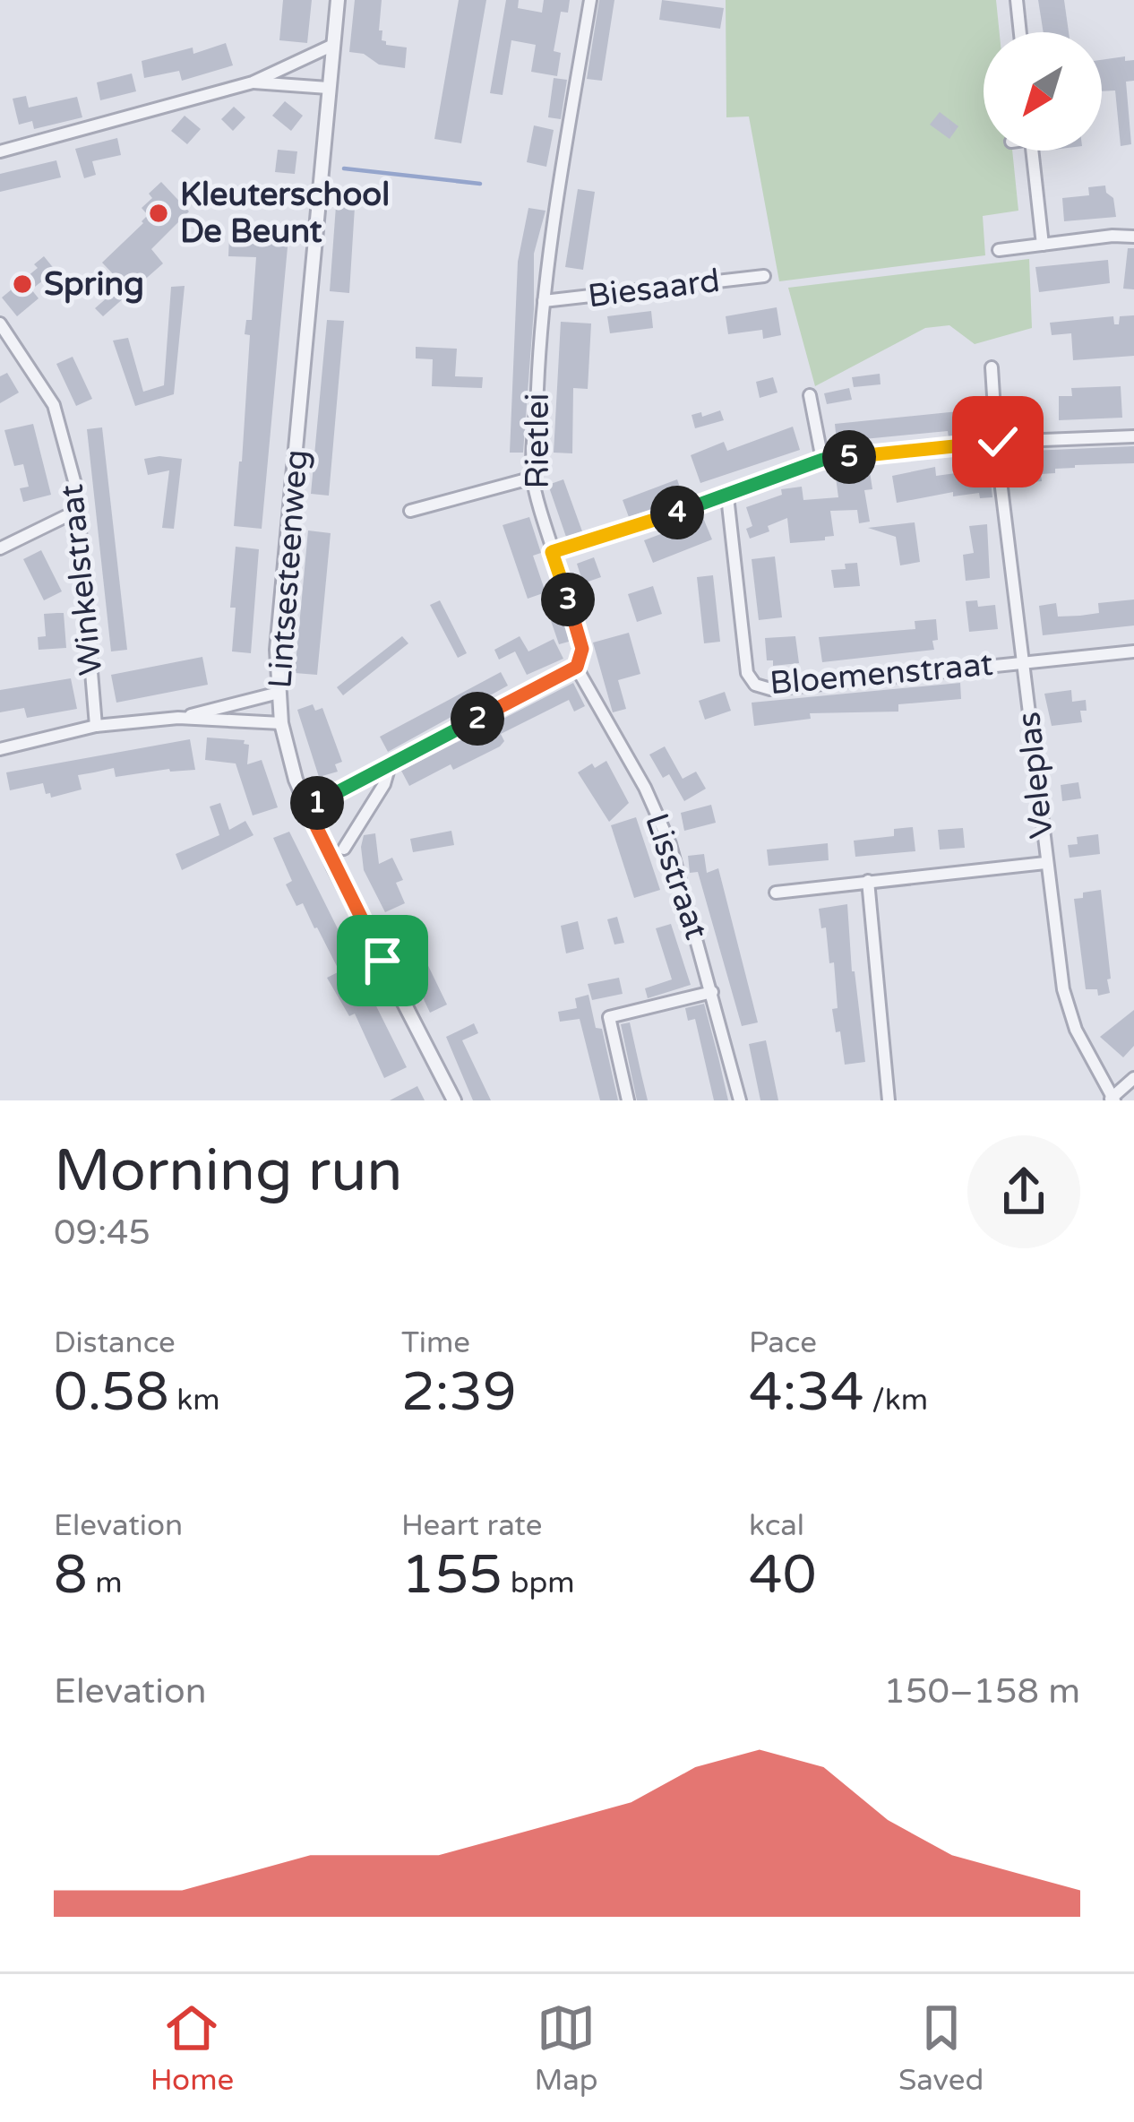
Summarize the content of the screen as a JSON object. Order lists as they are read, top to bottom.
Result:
{
  "streets": {
    "street": [
      "Biesaard",
      "Rietlei",
      "Lintsesteenweg",
      "Winkelstraat",
      "Bloemenstraat",
      "Veleplas",
      "Lisstraat"
    ]
  },
  "crossings": [
    ["Biesaard", "Rietlei"],
    ["Rietlei", "Lisstraat"],
    ["Bloemenstraat", "Veleplas"]
  ],
  "places": ["Kleuterschool De Beunt", "Spring"],
  "north": "bottom left",
  "page": {
    "pins": [
      "5",
      "4",
      "3",
      "2",
      "1"
    ],
    "heading": ["Morning run", "09:45"],
    "stats": [
      ["Distance", "0.58 km"],
      ["Time", "2:39"],
      ["Pace", "4:34 /km"],
      ["Elevation", "8 m"],
      ["Heart rate", "155 bpm"],
      ["kcal", "40"]
    ],
    "chart": ["Elevation", "150–158 m"],
    "tabs": ["Home", "Map", "Saved"]
  }
}
